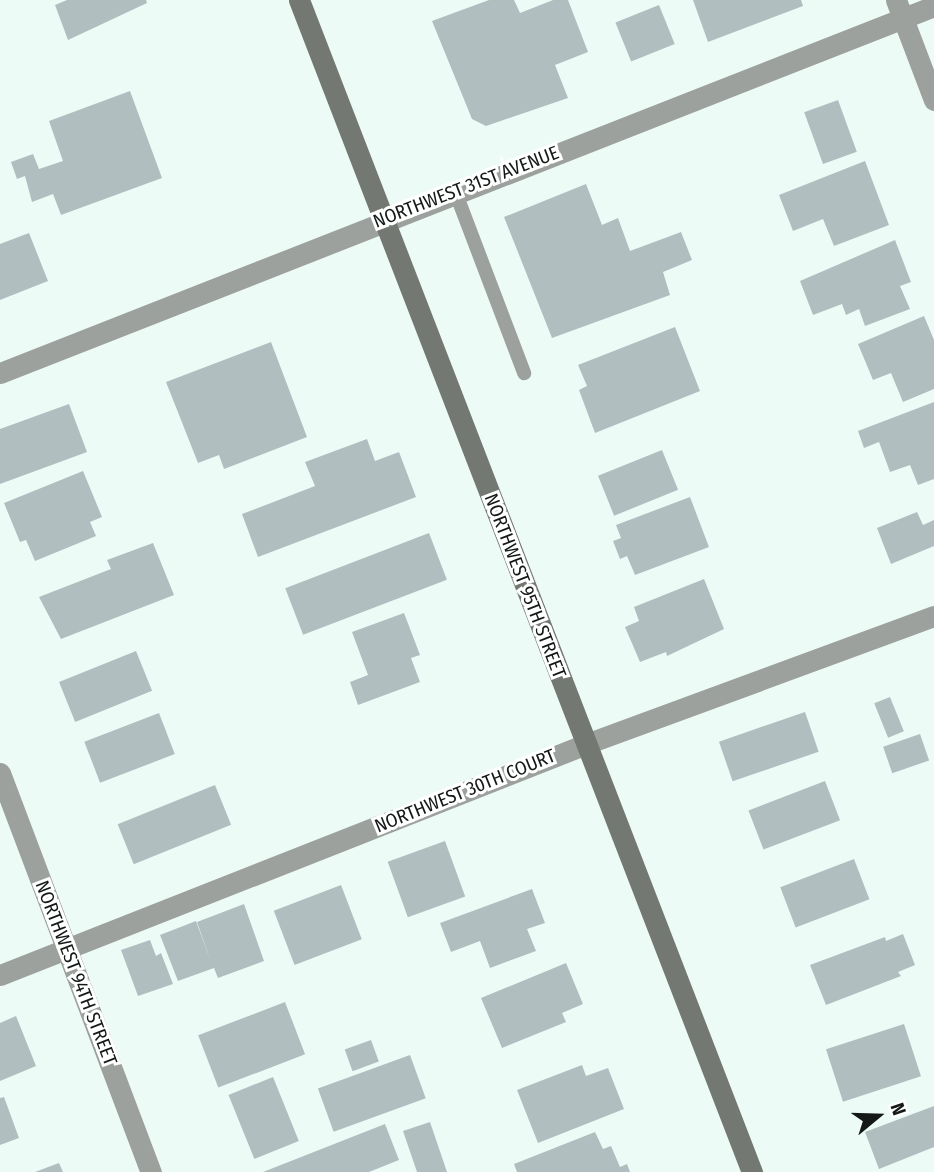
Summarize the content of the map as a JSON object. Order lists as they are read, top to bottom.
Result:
{
  "streets": {
    "street": [
      "NORTHWEST 31ST AVENUE",
      "NORTHWEST 95TH STREET",
      "NORTHWEST 30TH COURT",
      "NORTHWEST 94TH STREET"
    ]
  },
  "crossings": [
    ["NORTHWEST 31ST AVENUE", "NORTHWEST 95TH STREET"],
    ["NORTHWEST 95TH STREET", "NORTHWEST 30TH COURT"],
    ["NORTHWEST 30TH COURT", "NORTHWEST 94TH STREET"]
  ],
  "north": "right"
}
